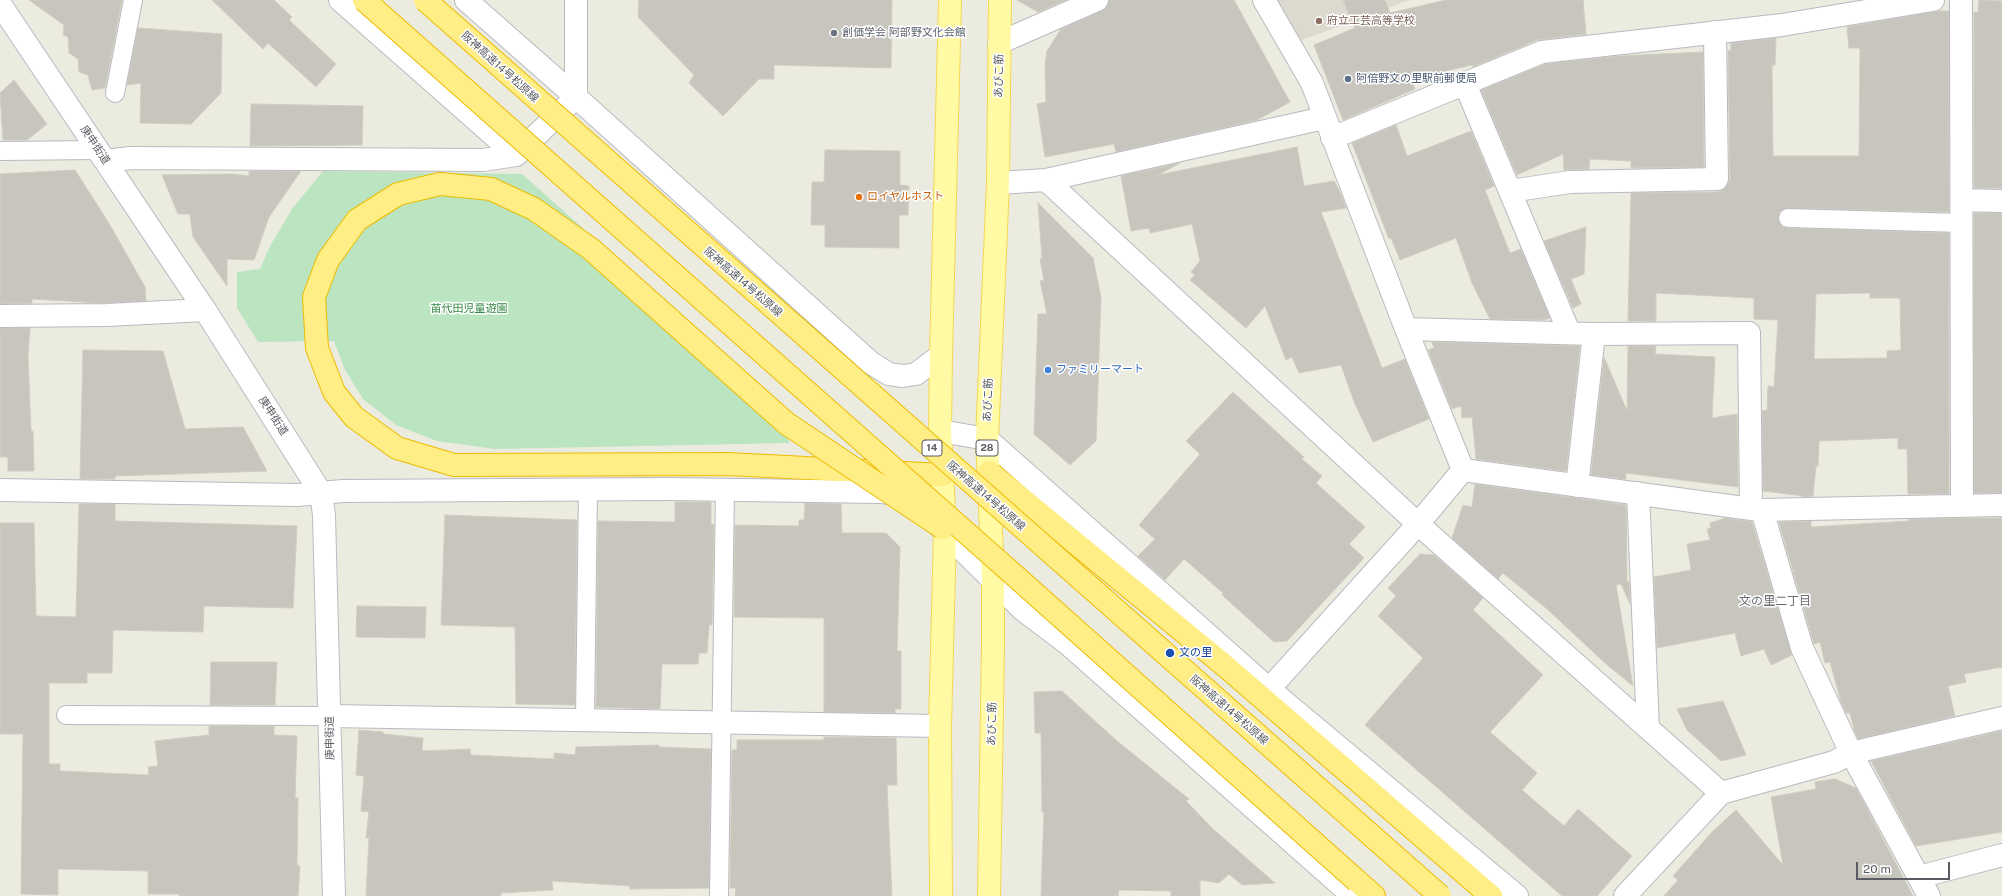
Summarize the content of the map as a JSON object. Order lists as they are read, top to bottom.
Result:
{
  "streets": {
    "highway": ["阪神高速14号松原線", "14"],
    "main road": ["あびこ筋", "28"],
    "street": ["庚申街道"]
  },
  "districts": ["文の里二丁目"],
  "parks": ["苗代田児童遊園"],
  "places": [
    "府立工芸高等学校",
    "創価学会 阿部野文化会館",
    "阿倍野文の里駅前郵便局",
    "ロイヤルホスト",
    "ファミリーマート",
    "文の里"
  ],
  "scale_bar": "20 m"
}
